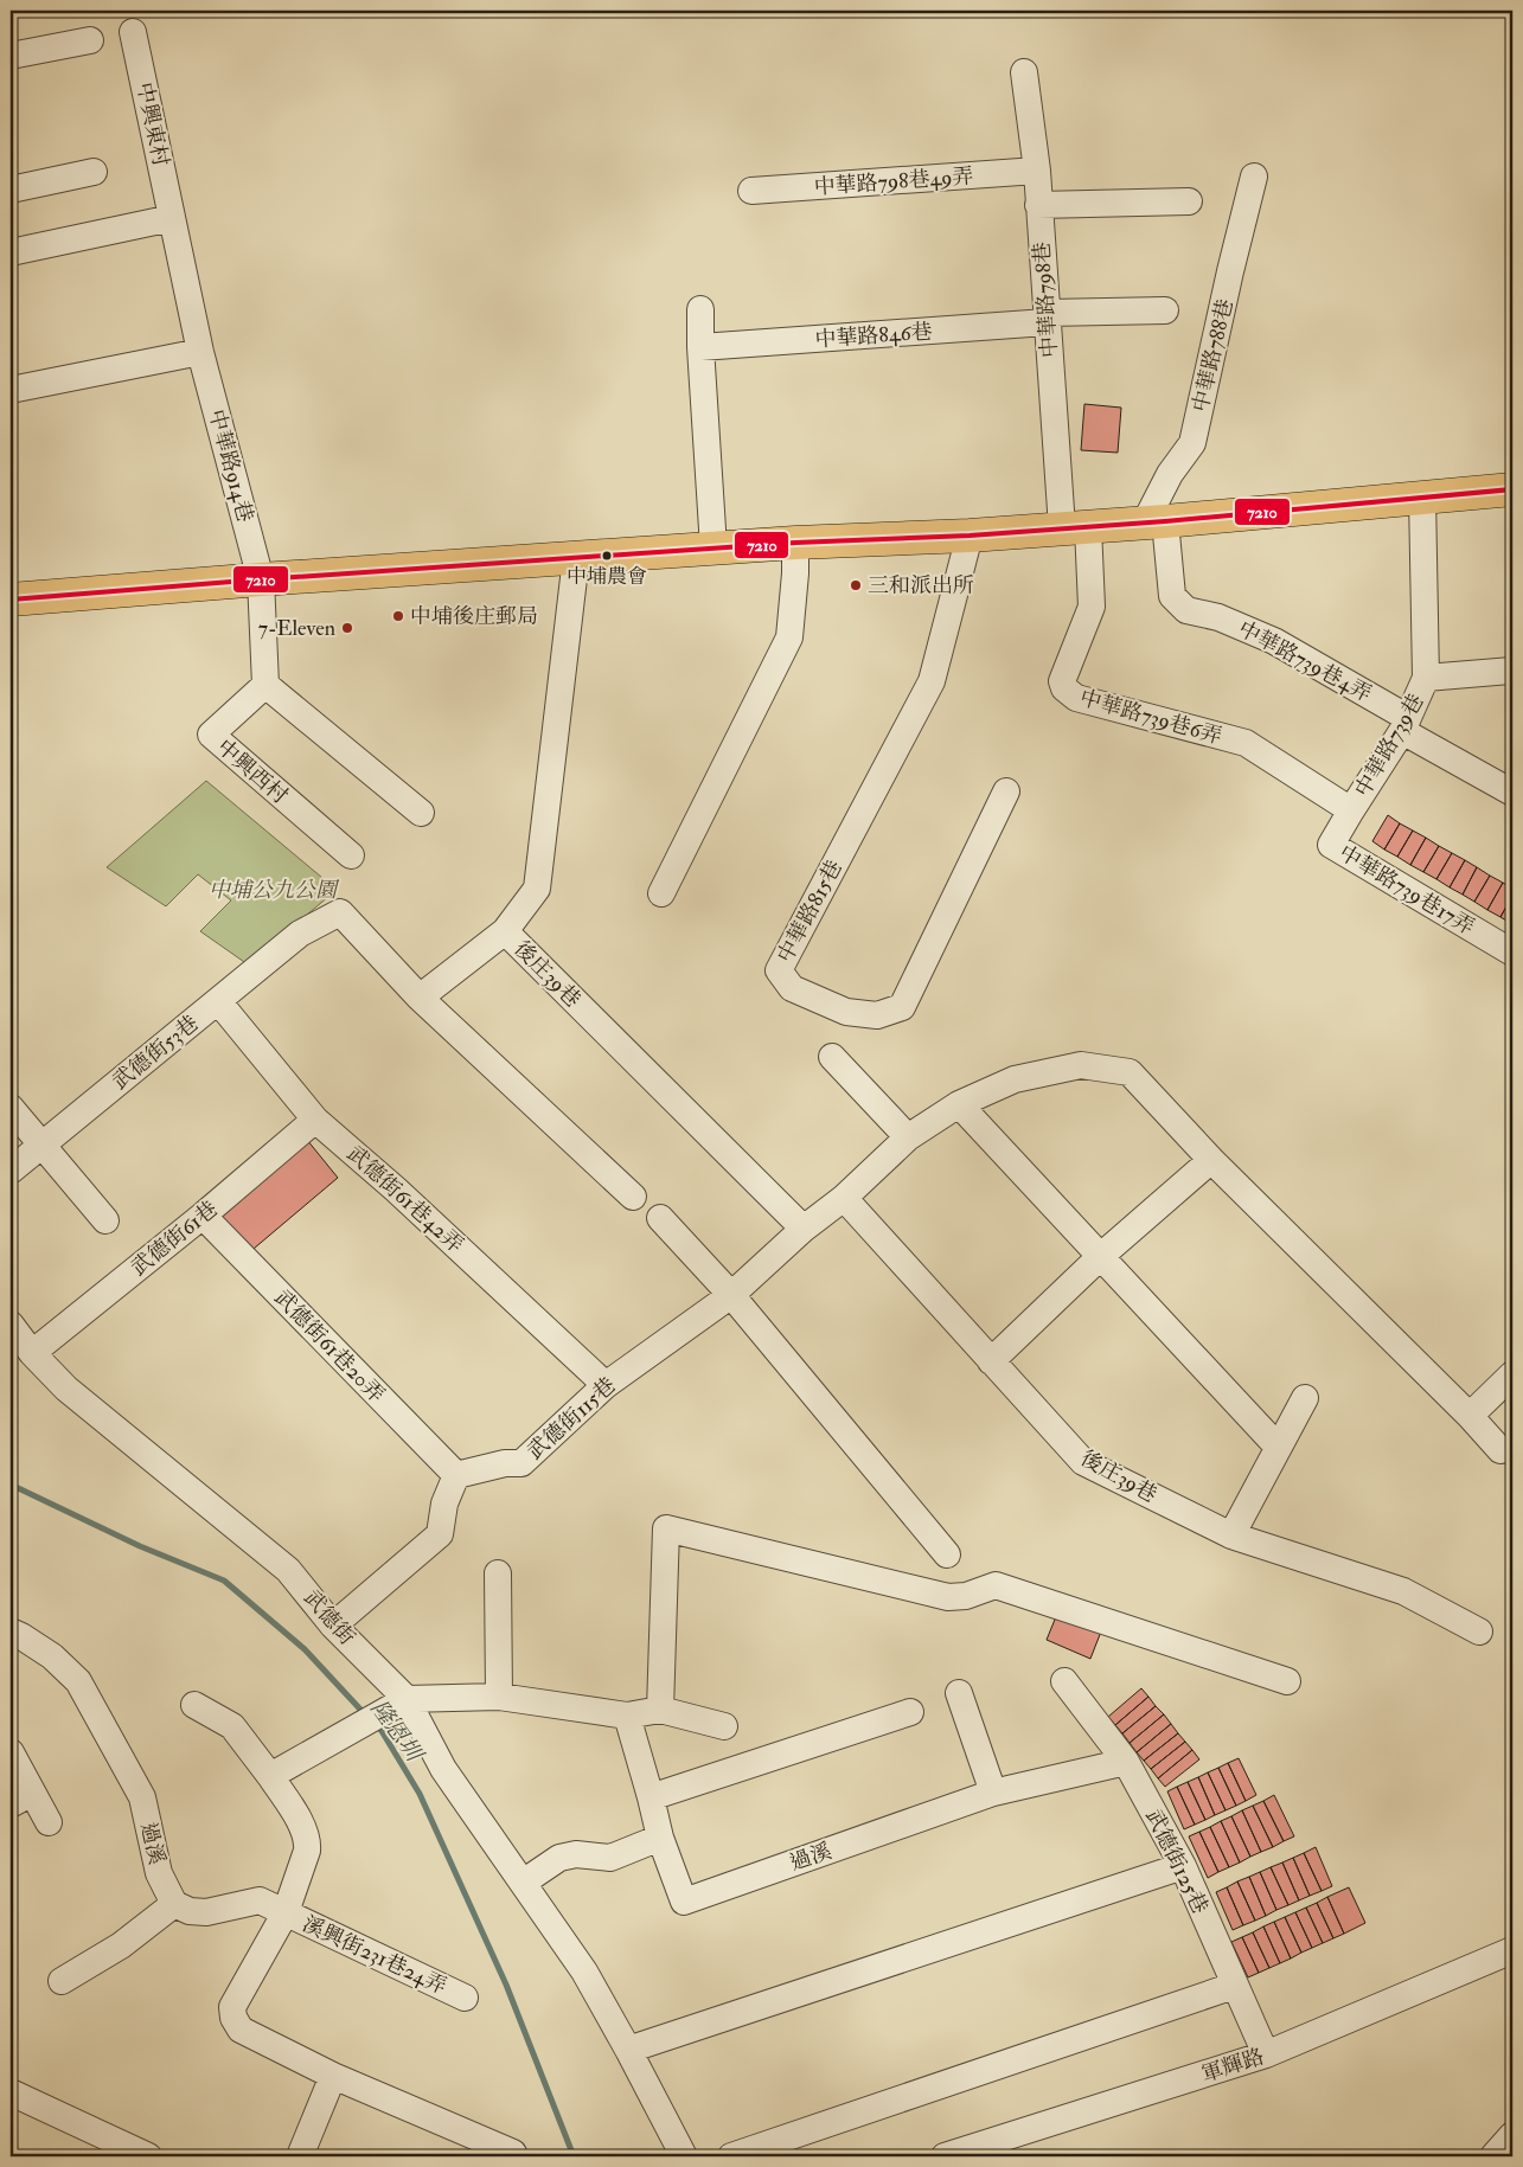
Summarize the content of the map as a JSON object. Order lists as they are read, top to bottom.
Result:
{
  "streets": {
    "street": [
      "中興東村",
      "中華路798巷49弄",
      "中華路798巷",
      "中華路846巷",
      "中華路788巷",
      "中華路914巷",
      "中華路739巷4弄",
      "中華路739巷6弄",
      "中華路739巷",
      "中興西村",
      "中華路739巷17弄",
      "中華路815巷",
      "後庄39巷",
      "武德街53巷",
      "武德街61巷42弄",
      "武德街61巷",
      "武德街61巷20弄",
      "武德街115巷",
      "武德街",
      "過溪",
      "武德街125巷",
      "溪興街231巷24弄",
      "軍輝路"
    ]
  },
  "crossings": [
    ["中興東村", "中華路914巷"],
    ["中華路798巷49弄", "中華路798巷"],
    ["中華路798巷", "中華路846巷"],
    ["中華路798巷", "中華路739巷6弄"],
    ["中華路788巷", "中華路739巷4弄"],
    ["中華路739巷4弄", "中華路739巷"],
    ["中華路739巷6弄", "中華路739巷"],
    ["中華路739巷", "中華路739巷17弄"],
    ["後庄39巷", "武德街115巷"],
    ["武德街53巷", "武德街61巷42弄"],
    ["武德街61巷42弄", "武德街61巷"],
    ["武德街61巷42弄", "武德街115巷"],
    ["武德街61巷", "武德街61巷20弄"],
    ["武德街61巷", "武德街"],
    ["武德街61巷20弄", "武德街115巷"],
    ["過溪", "武德街125巷"],
    ["武德街125巷", "軍輝路"]
  ],
  "water": ["隆恩圳"],
  "parks": ["中埔公九公園"],
  "places": [
    "中埔農會",
    "三和派出所",
    "中埔後庄郵局",
    "7-Eleven"
  ],
  "lines": ["transit line 7210"]
}
